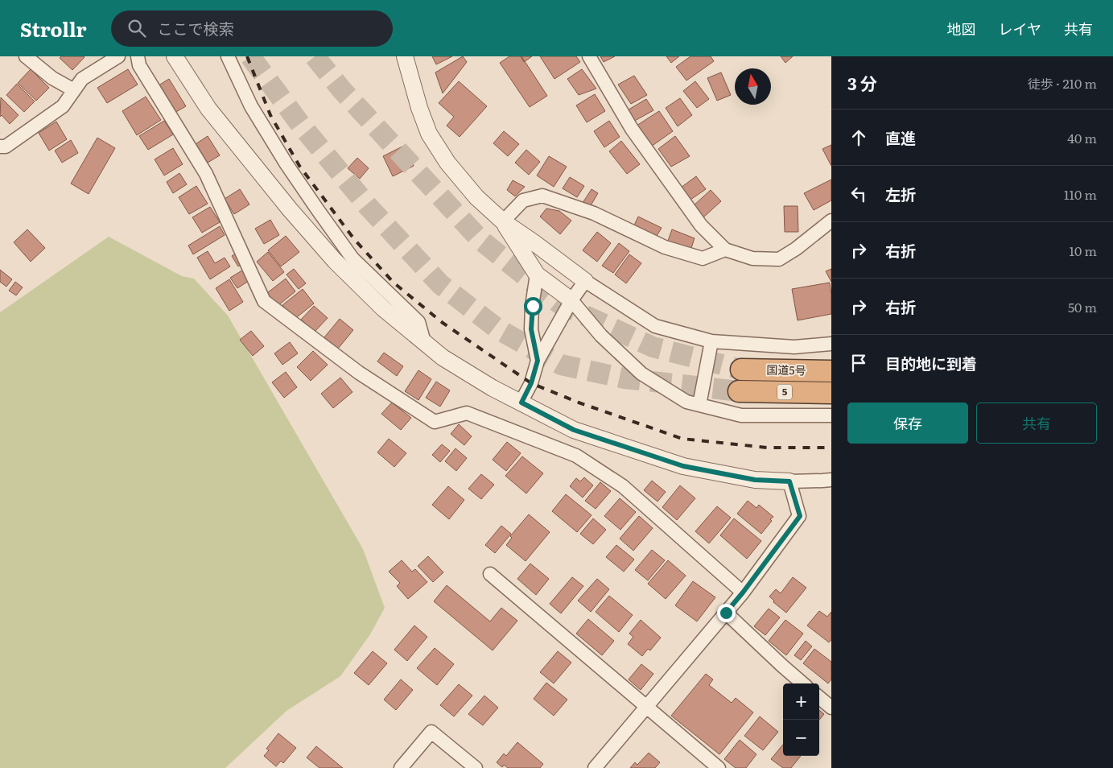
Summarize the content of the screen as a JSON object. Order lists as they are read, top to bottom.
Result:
{
  "streets": {
    "highway": ["国道5号", "5"]
  },
  "north": "top",
  "page": {
    "header": "Strollr",
    "search": "ここで検索",
    "nav": ["地図", "レイヤ", "共有"],
    "heading": ["3 分", "徒歩 · 210 m"],
    "list": [
      ["直進", "40 m"],
      ["左折", "110 m"],
      ["右折", "10 m"],
      ["右折", "50 m"],
      "目的地に到着"
    ],
    "buttons": ["保存", "共有"],
    "map_buttons": ["+", "−"]
  }
}
